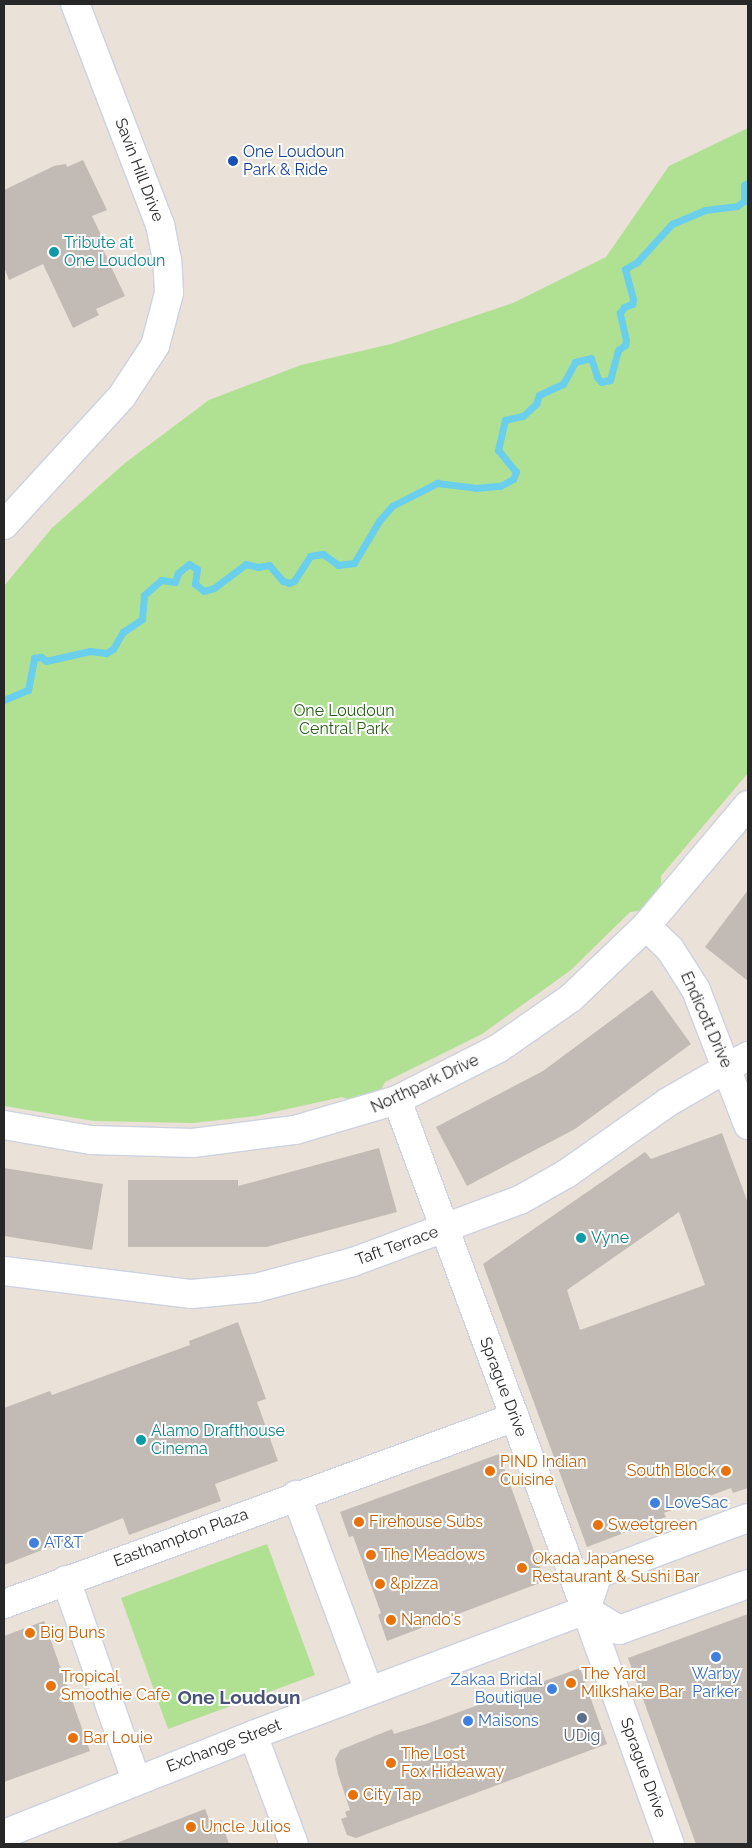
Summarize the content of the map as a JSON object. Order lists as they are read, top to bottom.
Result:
{
  "streets": {
    "street": [
      "Savin Hill Drive",
      "Endicott Drive",
      "Northpark Drive",
      "Taft Terrace",
      "Sprague Drive",
      "Easthampton Plaza",
      "Exchange Street"
    ]
  },
  "crossings": [
    ["Endicott Drive", "Northpark Drive"],
    ["Endicott Drive", "Taft Terrace"],
    ["Northpark Drive", "Sprague Drive"],
    ["Taft Terrace", "Sprague Drive"],
    ["Sprague Drive", "Easthampton Plaza"],
    ["Sprague Drive", "Exchange Street"]
  ],
  "districts": ["One Loudoun"],
  "parks": ["One Loudoun Central Park"],
  "places": [
    "One Loudoun Park & Ride",
    "Tribute at One Loudoun",
    "Vyne",
    "Alamo Drafthouse Cinema",
    "PIND Indian Cuisine",
    "South Block",
    "LoveSac",
    "Firehouse Subs",
    "Sweetgreen",
    "AT&T",
    "The Meadows",
    "Okada Japanese Restaurant & Sushi Bar",
    "&pizza",
    "Nando's",
    "Big Buns",
    "Warby Parker",
    "The Yard Milkshake Bar",
    "Tropical Smoothie Cafe",
    "Zakaa Bridal Boutique",
    "UDig",
    "Maisons",
    "Bar Louie",
    "The Lost Fox Hideaway",
    "City Tap",
    "Uncle Julios"
  ]
}
